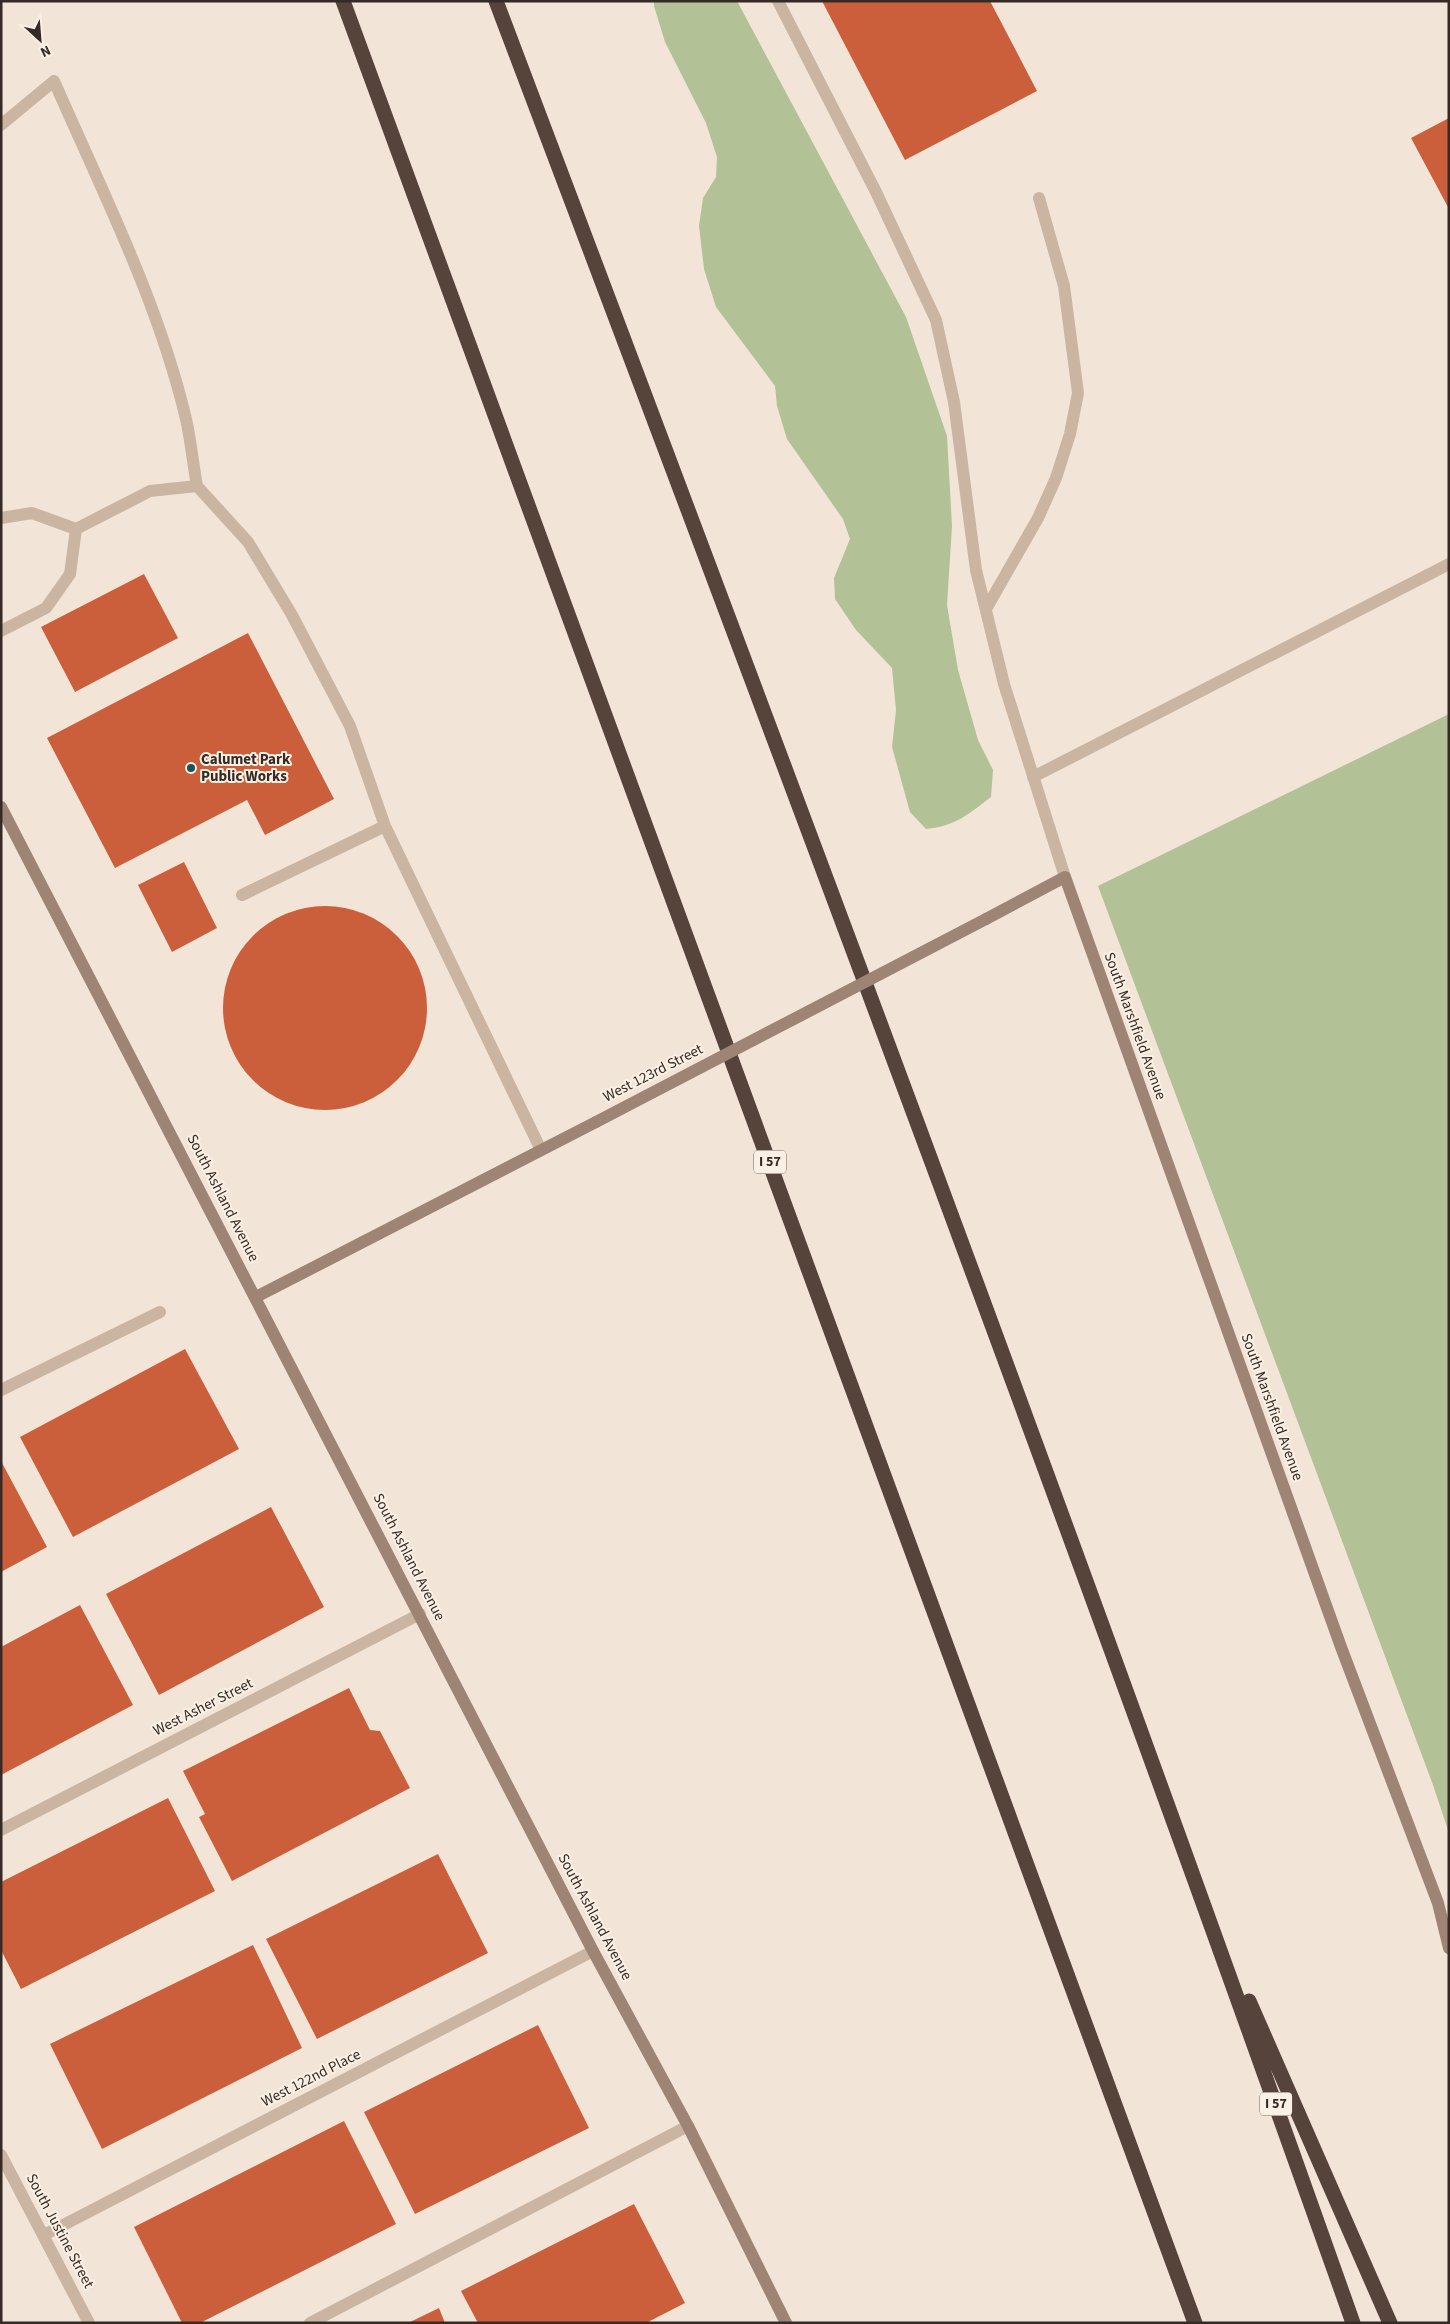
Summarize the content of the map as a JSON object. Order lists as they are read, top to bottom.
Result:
{
  "streets": {
    "highway": ["I 57"],
    "main road": ["South Marshfield Avenue", "West 123rd Street", "South Ashland Avenue"],
    "street": ["West Asher Street", "West 122nd Place", "South Justine Street"]
  },
  "crossings": [
    ["South Marshfield Avenue", "West 123rd Street"],
    ["West 123rd Street", "South Ashland Avenue"],
    ["South Ashland Avenue", "West Asher Street"],
    ["South Ashland Avenue", "West 122nd Place"],
    ["West 122nd Place", "South Justine Street"]
  ],
  "places": ["Calumet Park Public Works"],
  "north": "bottom right"
}
